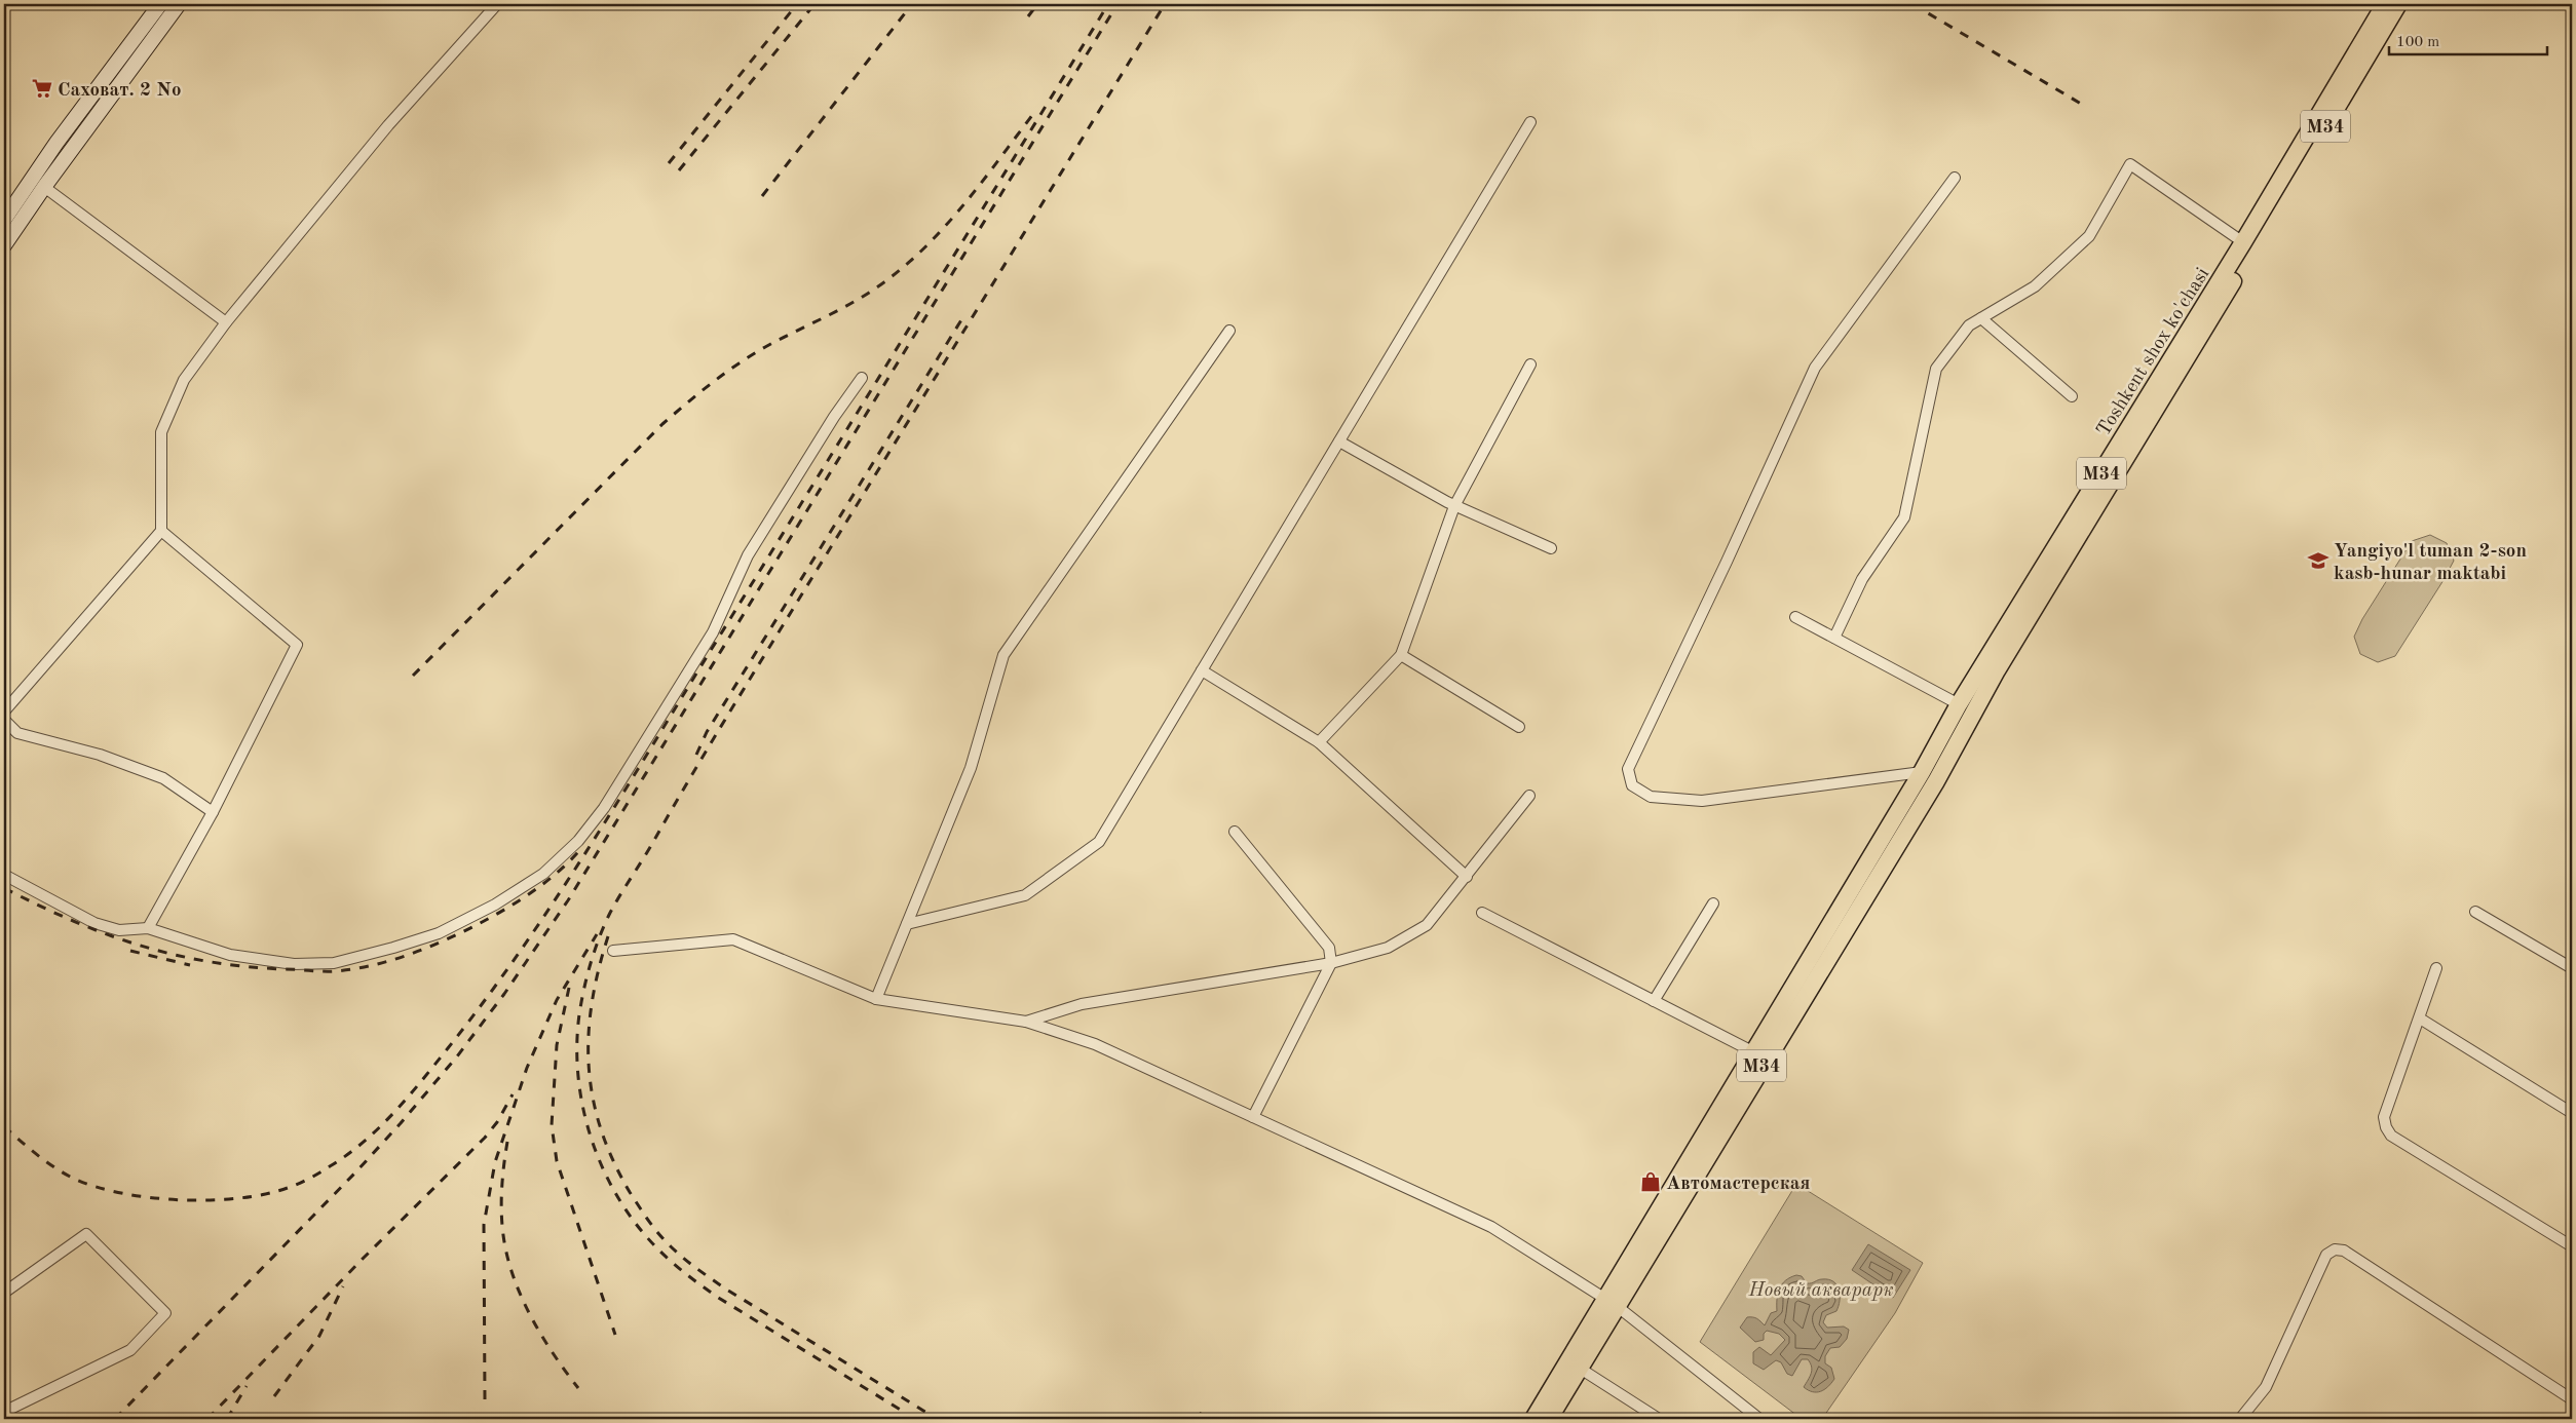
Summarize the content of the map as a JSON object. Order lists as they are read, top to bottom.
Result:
{
  "streets": {
    "main road": ["M34", "Toshkent shox ko'chasi"]
  },
  "crossings": [
    ["M34", "Toshkent shox ko'chasi"]
  ],
  "parks": ["Новый акварарк"],
  "places": {
    "supermarket": ["Саховат. 2 No"],
    "school or university": ["Yangiyo'l tuman 2-son kasb-hunar maktabi"],
    "shop": ["Автомастерская"]
  },
  "scale_bar": "100 m"
}
